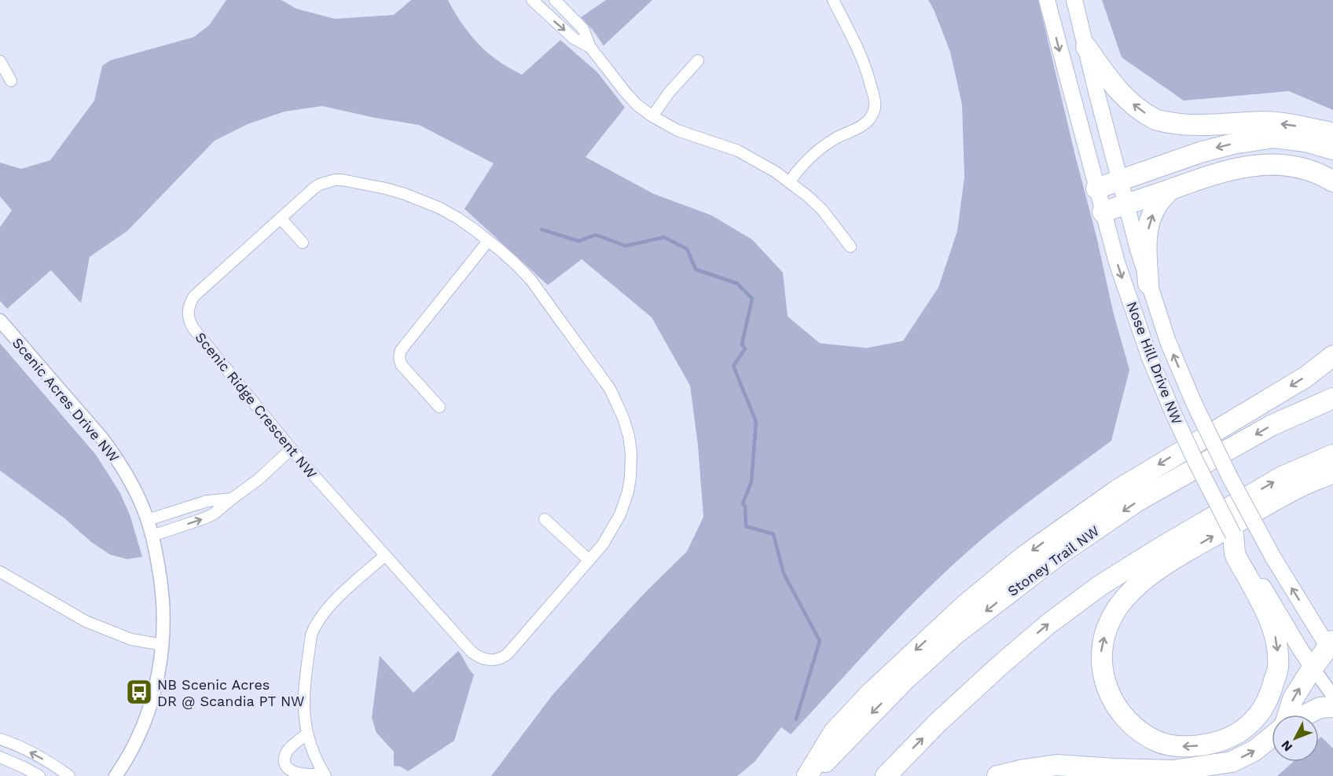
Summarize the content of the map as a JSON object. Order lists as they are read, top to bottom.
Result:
{
  "streets": {
    "highway": ["Stoney Trail NW"],
    "main road": ["Nose Hill Drive NW"],
    "street": ["Scenic Acres Drive NW", "Scenic Ridge Crescent NW"]
  },
  "places": {
    "bus stop": ["NB Scenic Acres DR @ Scandia PT NW"]
  },
  "north": "bottom left"
}
